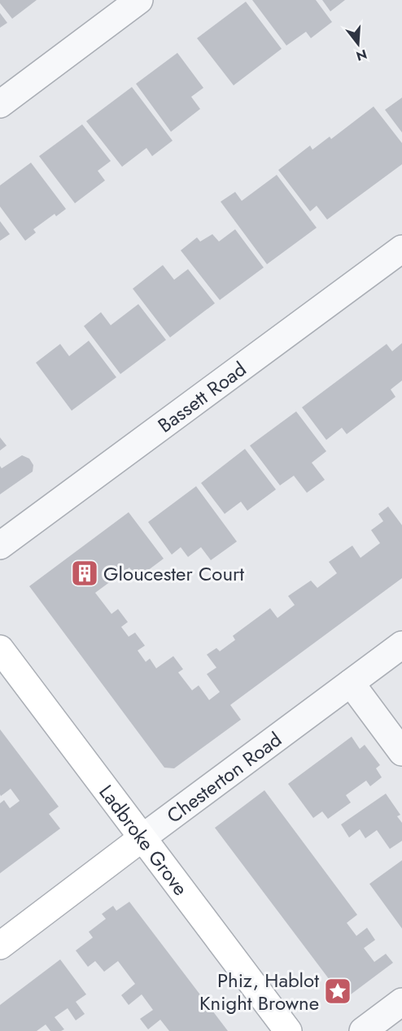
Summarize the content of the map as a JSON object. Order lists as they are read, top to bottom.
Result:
{
  "streets": {
    "main road": ["Chesterton Road", "Ladbroke Grove"],
    "street": ["Bassett Road"]
  },
  "crossings": [
    ["Chesterton Road", "Ladbroke Grove"]
  ],
  "places": {
    "building": ["Gloucester Court"],
    "place": ["Phiz, Hablot Knight Browne"]
  },
  "north": "bottom"
}
